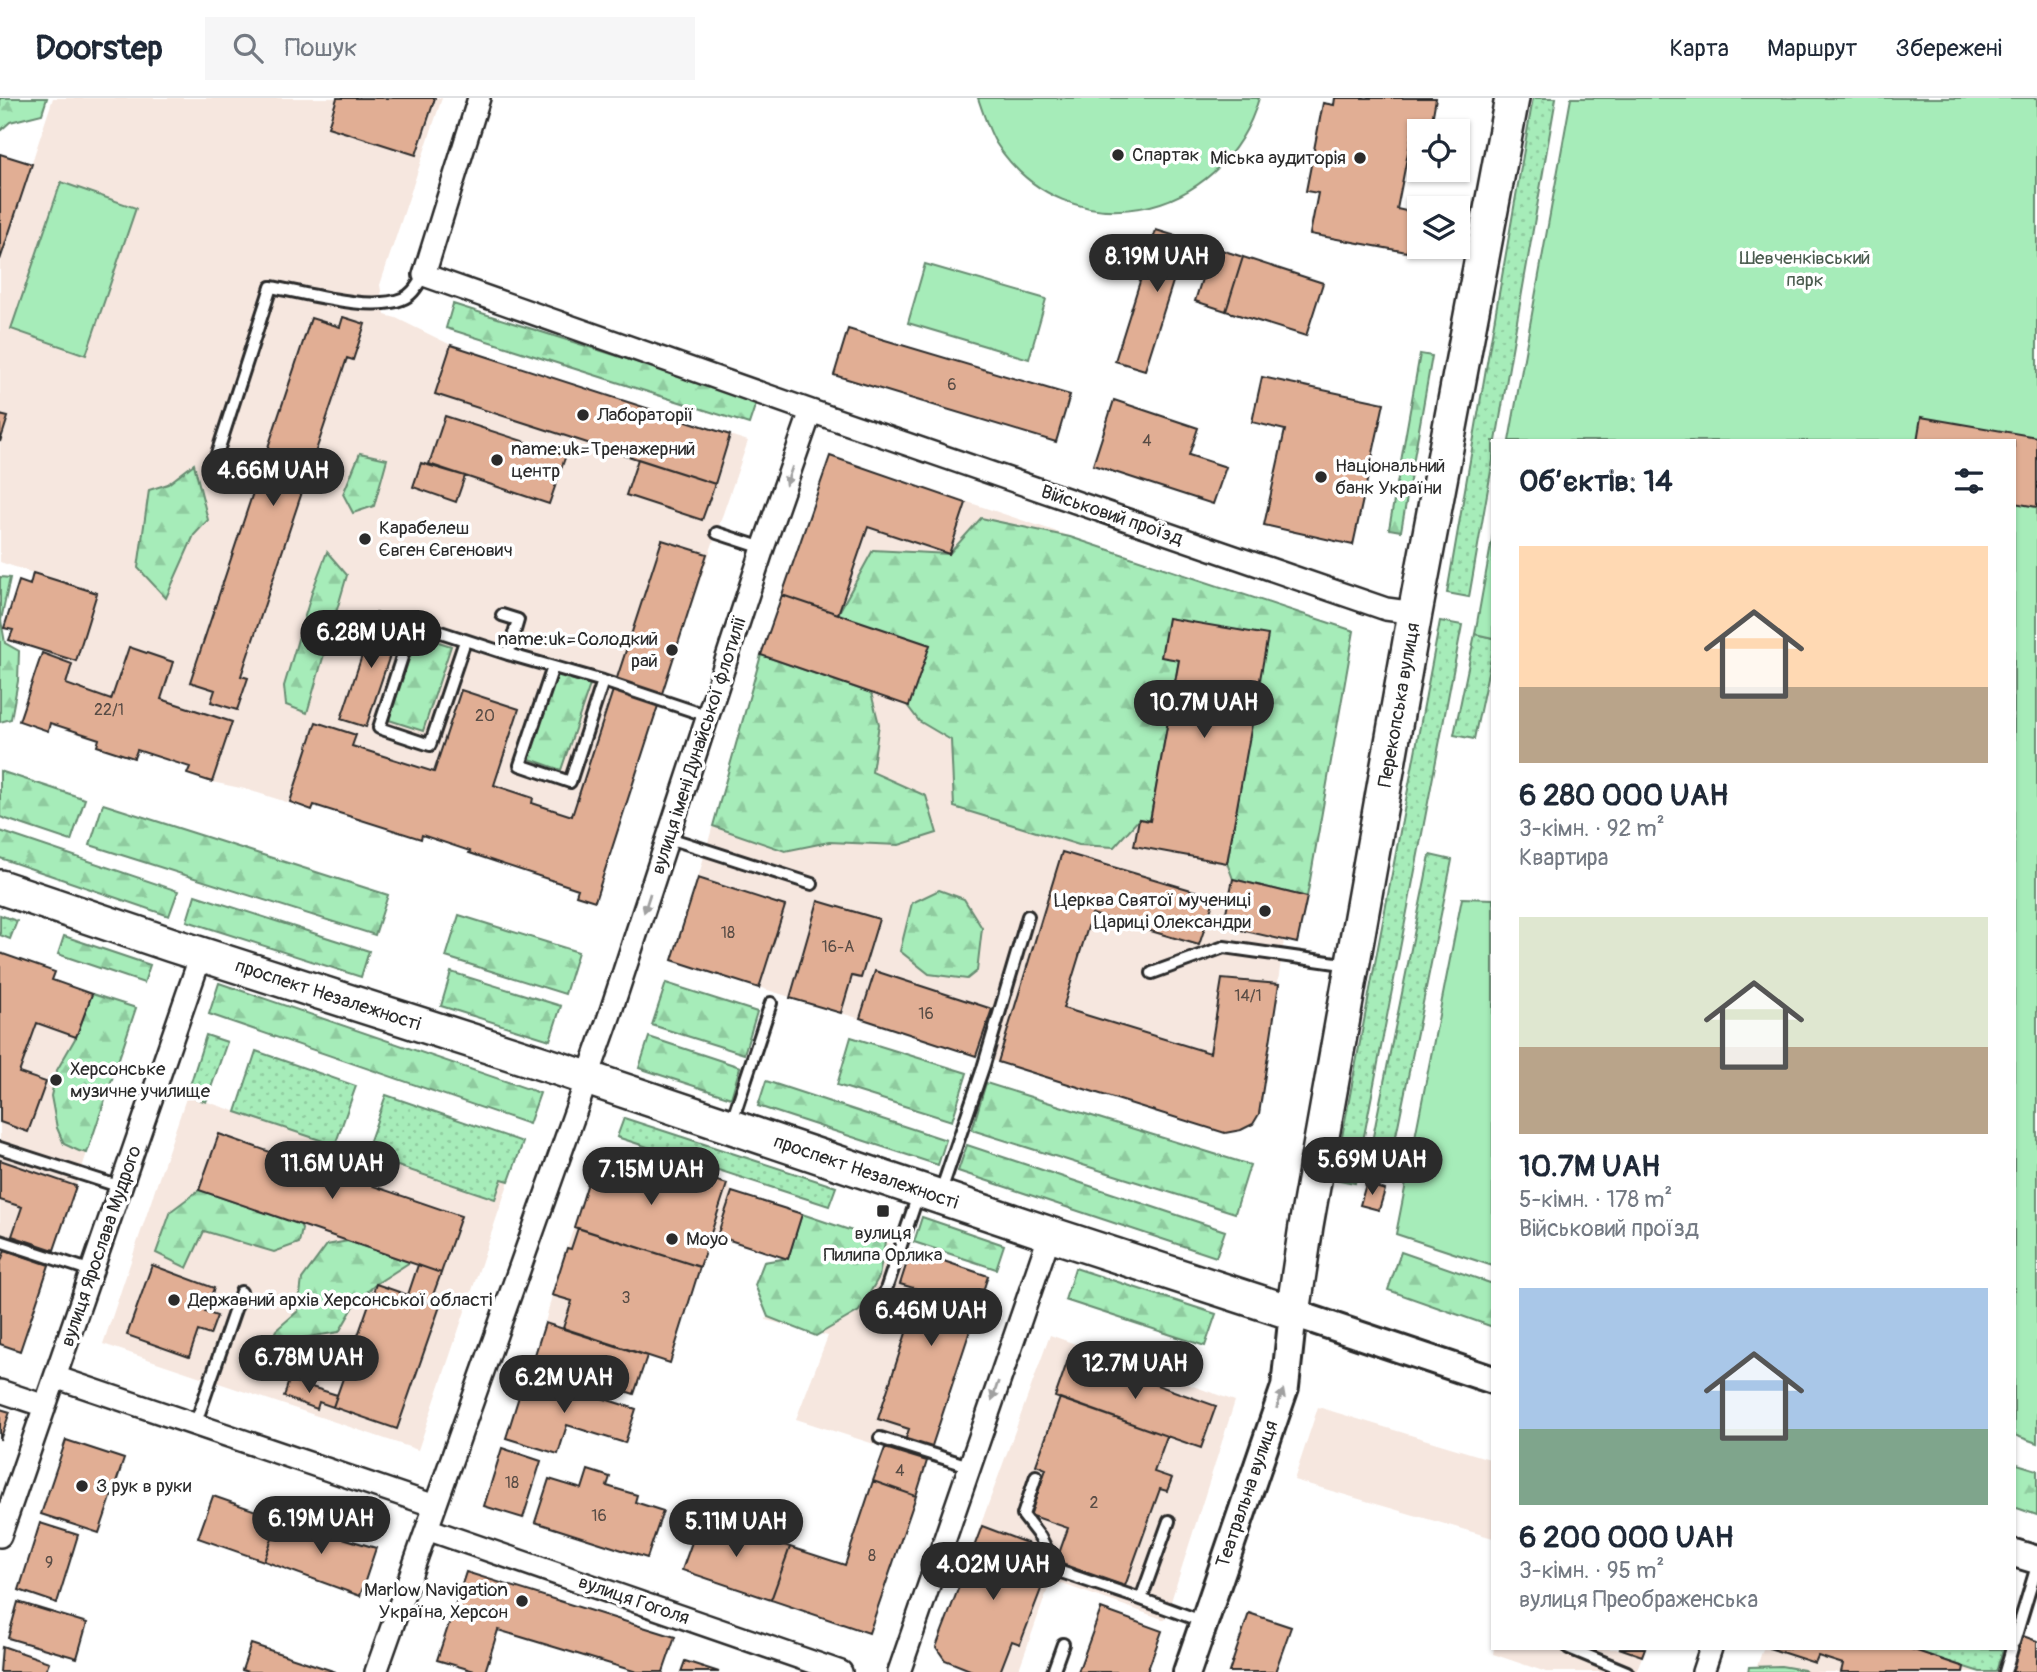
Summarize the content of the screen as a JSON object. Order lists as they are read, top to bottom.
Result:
{
  "streets": {
    "main road": ["Перекопська вулиця", "проспект Незалежності"],
    "street": [
      "Військовий проїзд",
      "вулиця імені Дунайської флотилії",
      "вулиця Ярослава Мудрого",
      "Театральна вулиця",
      "вулиця Гоголя"
    ]
  },
  "crossings": [
    ["Військовий проїзд", "Перекопська вулиця"],
    ["Військовий проїзд", "вулиця імені Дунайської флотилії"],
    ["Перекопська вулиця", "проспект Незалежності"],
    ["Перекопська вулиця", "Театральна вулиця"],
    ["вулиця імені Дунайської флотилії", "проспект Незалежності"],
    ["вулиця імені Дунайської флотилії", "вулиця Гоголя"],
    ["проспект Незалежності", "вулиця Ярослава Мудрого"],
    ["проспект Незалежності", "Театральна вулиця"]
  ],
  "one_way": ["Театральна вулиця"],
  "parks": ["Шевченківський парк"],
  "places": {
    "other": [
      "Спартак",
      "Міська аудиторія",
      "Лабораторії",
      "name:uk=Тренажерний центр",
      "Національний банк України",
      "Карабелеш Євген Євгенович",
      "name:uk=Солодкий рай",
      "Церква Святої мучениці Цариці Олександри",
      "Херсонське музичне училище",
      "Moyo",
      "Державний архів Херсонської області",
      "З рук в руки",
      "Marlow Navigation Україна, Херсон"
    ],
    "transit": ["вулиця Пилипа Орлика"]
  },
  "house_numbers": [
    "6",
    "4",
    "22/1",
    "20",
    "18",
    "16-А",
    "14/1",
    "16",
    "3",
    "4",
    "18",
    "2",
    "16",
    "8",
    "9"
  ],
  "page": {
    "header": "Doorstep",
    "search": "Пошук",
    "nav": ["Карта", "Маршрут", "Збережені"],
    "price": [
      "8.19M UAH",
      "4.66M UAH",
      "6.28M UAH",
      "10.7M UAH",
      "5.69M UAH",
      "11.6M UAH",
      "7.15M UAH",
      "6.46M UAH",
      "6.78M UAH",
      "12.7M UAH",
      "6.2M UAH",
      "6.19M UAH",
      "5.11M UAH",
      "4.02M UAH"
    ],
    "heading": "Об’єктів: 14",
    "list": [
      {
        "name": "6 280 000 UAH",
        "note": "3-кімн. · 92 m² · Квартира"
      },
      {
        "name": "10.7M UAH",
        "note": "5-кімн. · 178 m² · Військовий проїзд"
      },
      {
        "name": "6 200 000 UAH",
        "note": "3-кімн. · 95 m² · вулиця Преображенська"
      }
    ]
  }
}
